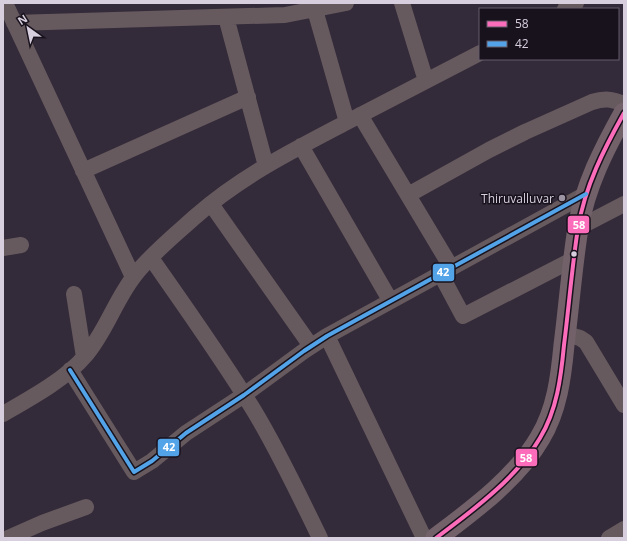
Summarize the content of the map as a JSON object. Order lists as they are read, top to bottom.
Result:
{
  "places": ["Thiruvalluvar"],
  "lines": ["transit line 58", "transit line 42"],
  "legend": ["58", "42"],
  "north": "top left"
}
